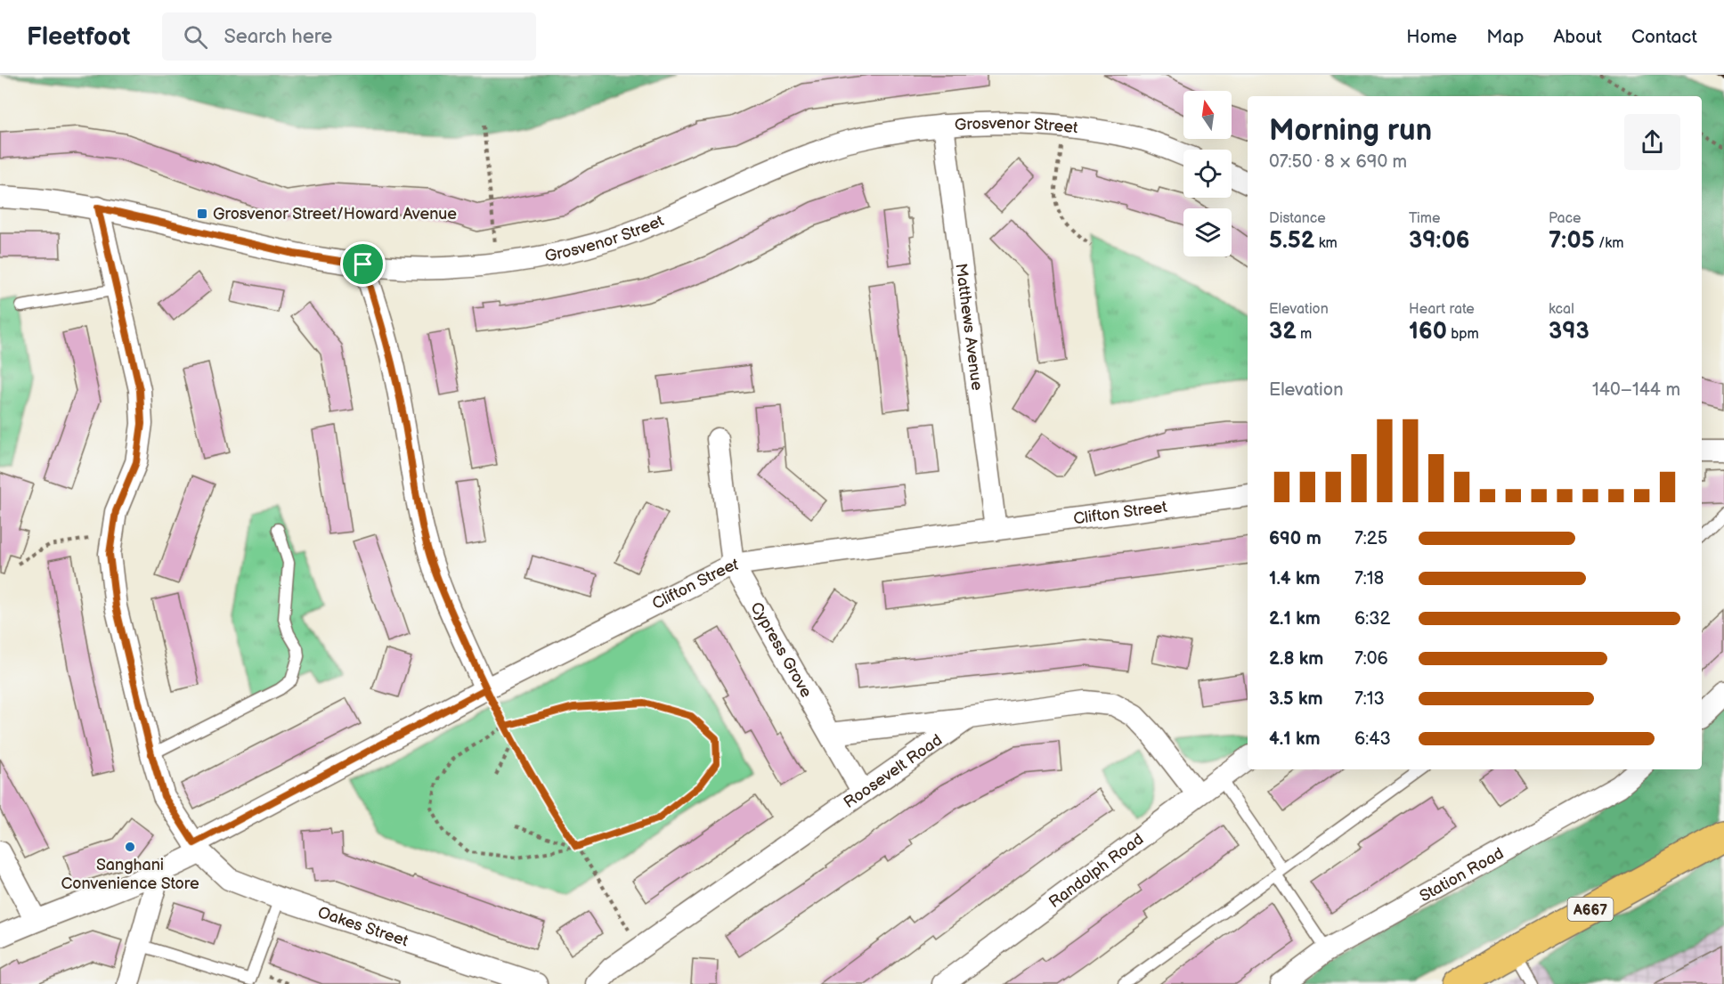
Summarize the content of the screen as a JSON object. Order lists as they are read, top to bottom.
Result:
{
  "streets": {
    "main road": ["A667"],
    "street": [
      "Grosvenor Street",
      "Matthews Avenue",
      "Clifton Street",
      "Cypress Grove",
      "Roosevelt Road",
      "Randolph Road",
      "Station Road",
      "Oakes Street"
    ]
  },
  "crossings": [
    ["Grosvenor Street", "Matthews Avenue"],
    ["Grosvenor Street", "Oakes Street"],
    ["Matthews Avenue", "Clifton Street"],
    ["Clifton Street", "Cypress Grove"],
    ["Clifton Street", "Oakes Street"],
    ["Cypress Grove", "Roosevelt Road"],
    ["Roosevelt Road", "Randolph Road"]
  ],
  "places": {
    "transit": ["Grosvenor Street/Howard Avenue"],
    "other": ["Sanghani Convenience Store"]
  },
  "north": "top",
  "page": {
    "header": "Fleetfoot",
    "search": "Search here",
    "nav": [
      "Home",
      "Map",
      "About",
      "Contact"
    ],
    "heading": ["Morning run", "07:50 · 8 × 690 m"],
    "stats": [
      ["Distance", "5.52 km"],
      ["Time", "39:06"],
      ["Pace", "7:05 /km"],
      ["Elevation", "32 m"],
      ["Heart rate", "160 bpm"],
      ["kcal", "393"]
    ],
    "chart": ["Elevation", "140–144 m"],
    "list": [
      {
        "name": "690 m",
        "note": "7:25"
      },
      {
        "name": "1.4 km",
        "note": "7:18"
      },
      {
        "name": "2.1 km",
        "note": "6:32"
      },
      {
        "name": "2.8 km",
        "note": "7:06"
      },
      {
        "name": "3.5 km",
        "note": "7:13"
      },
      {
        "name": "4.1 km",
        "note": "6:43"
      }
    ]
  }
}
